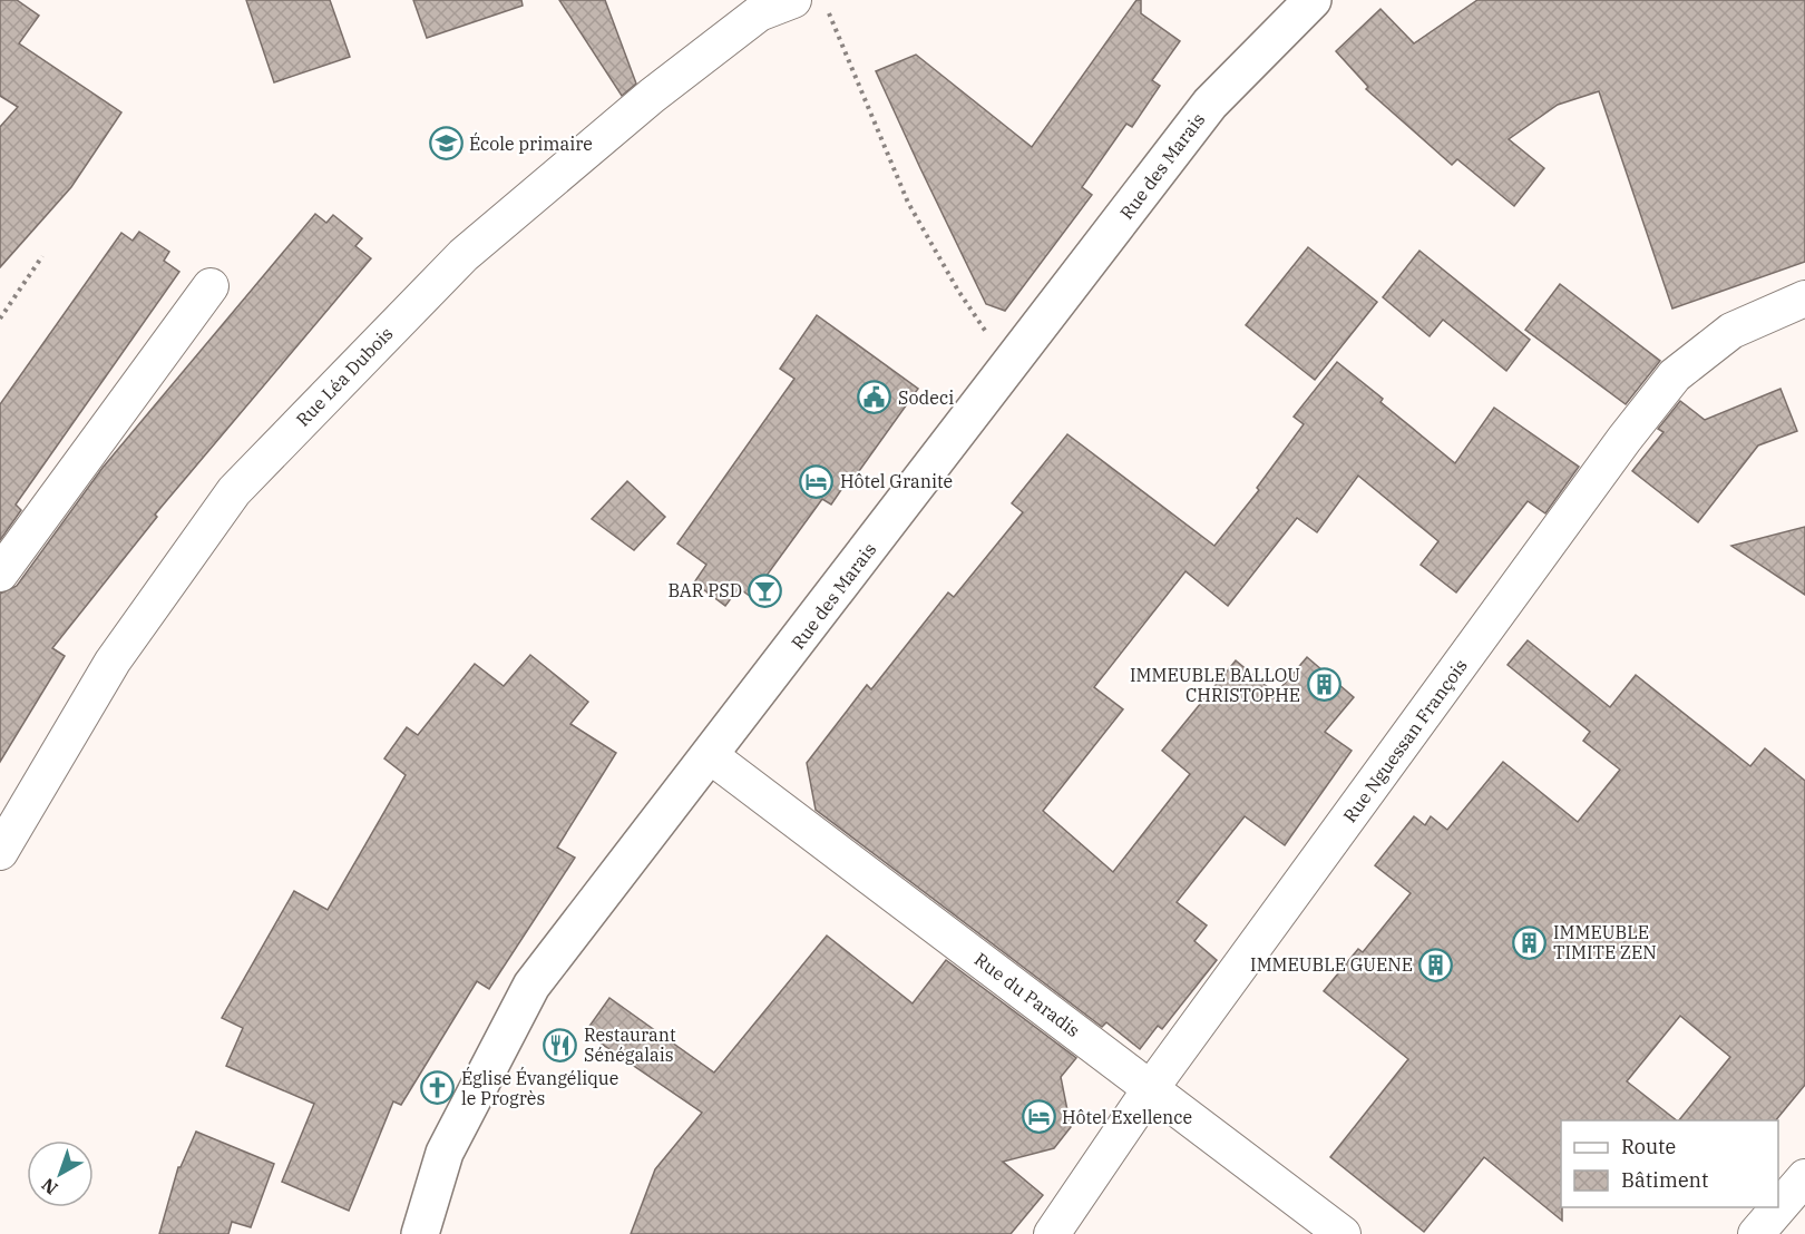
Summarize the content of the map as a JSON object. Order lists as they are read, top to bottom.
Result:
{
  "streets": {
    "street": [
      "Rue des Marais",
      "Rue Léa Dubois",
      "Rue Nguessan François",
      "Rue du Paradis"
    ]
  },
  "crossings": [
    ["Rue des Marais", "Rue du Paradis"],
    ["Rue Nguessan François", "Rue du Paradis"]
  ],
  "places": {
    "school or university": ["École primaire"],
    "public building": ["Sodeci"],
    "hotel": ["Hôtel Granite", "Hôtel Exellence"],
    "bar": ["BAR PSD"],
    "building": ["IMMEUBLE BALLOU CHRISTOPHE", "IMMEUBLE TIMITE ZEN", "IMMEUBLE GUENE"],
    "restaurant": ["Restaurant Sénégalais"],
    "church": ["Église Évangélique le Progrès"]
  },
  "legend": ["Route", "Bâtiment"],
  "north": "bottom left"
}
